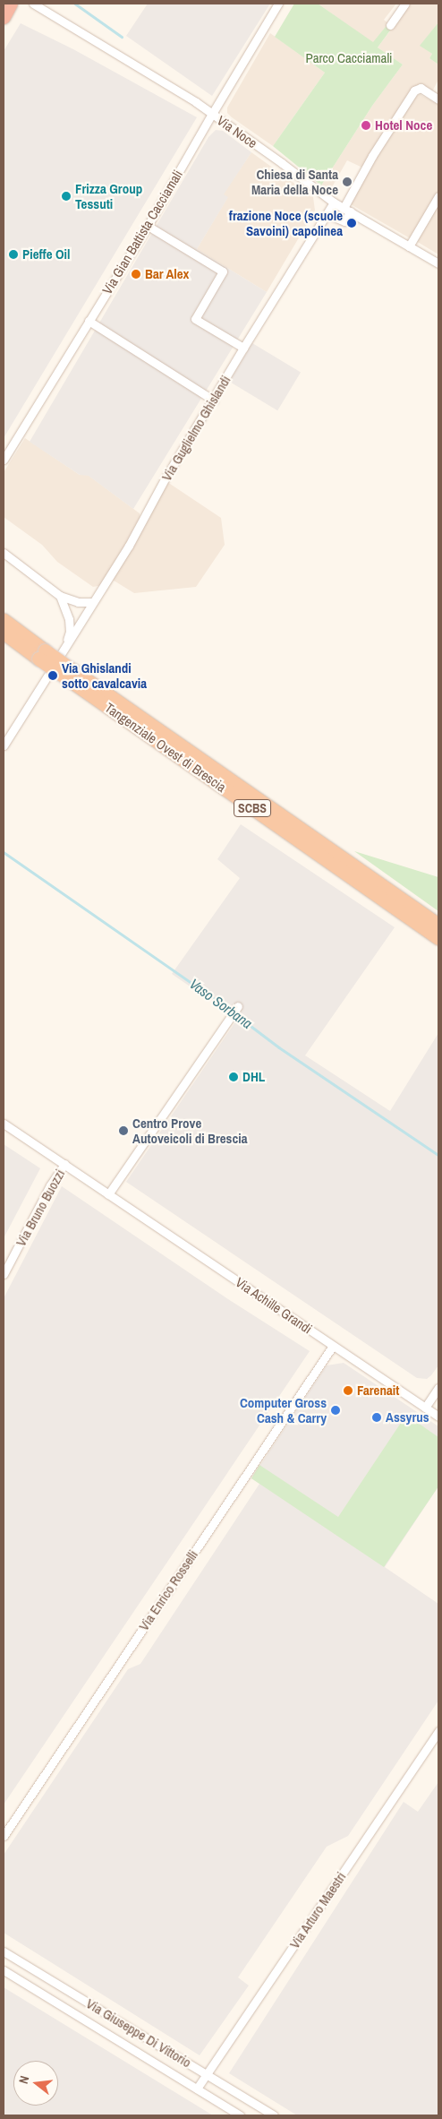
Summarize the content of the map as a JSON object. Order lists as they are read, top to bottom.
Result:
{
  "streets": {
    "highway": ["Tangenziale Ovest di Brescia", "SCBS"],
    "street": [
      "Via Noce",
      "Via Gian Battista Cacciamali",
      "Via Guglielmo Ghislandi",
      "Via Bruno Buozzi",
      "Via Achille Grandi",
      "Via Enrico Rosselli",
      "Via Arturo Maestri",
      "Via Giuseppe Di Vittorio"
    ]
  },
  "crossings": [
    ["Via Noce", "Via Gian Battista Cacciamali"],
    ["Via Noce", "Via Guglielmo Ghislandi"],
    ["Via Bruno Buozzi", "Via Achille Grandi"],
    ["Via Achille Grandi", "Via Enrico Rosselli"],
    ["Via Arturo Maestri", "Via Giuseppe Di Vittorio"]
  ],
  "water": ["Vaso Sorbana"],
  "parks": ["Parco Cacciamali"],
  "places": [
    "Hotel Noce",
    "Chiesa di Santa Maria della Noce",
    "Frizza Group Tessuti",
    "frazione Noce (scuole Savoini) capolinea",
    "Pieffe Oil",
    "Bar Alex",
    "Via Ghislandi sotto cavalcavia",
    "DHL",
    "Centro Prove Autoveicoli di Brescia",
    "Farenait",
    "Computer Gross Cash & Carry",
    "Assyrus"
  ],
  "north": "left"
}
